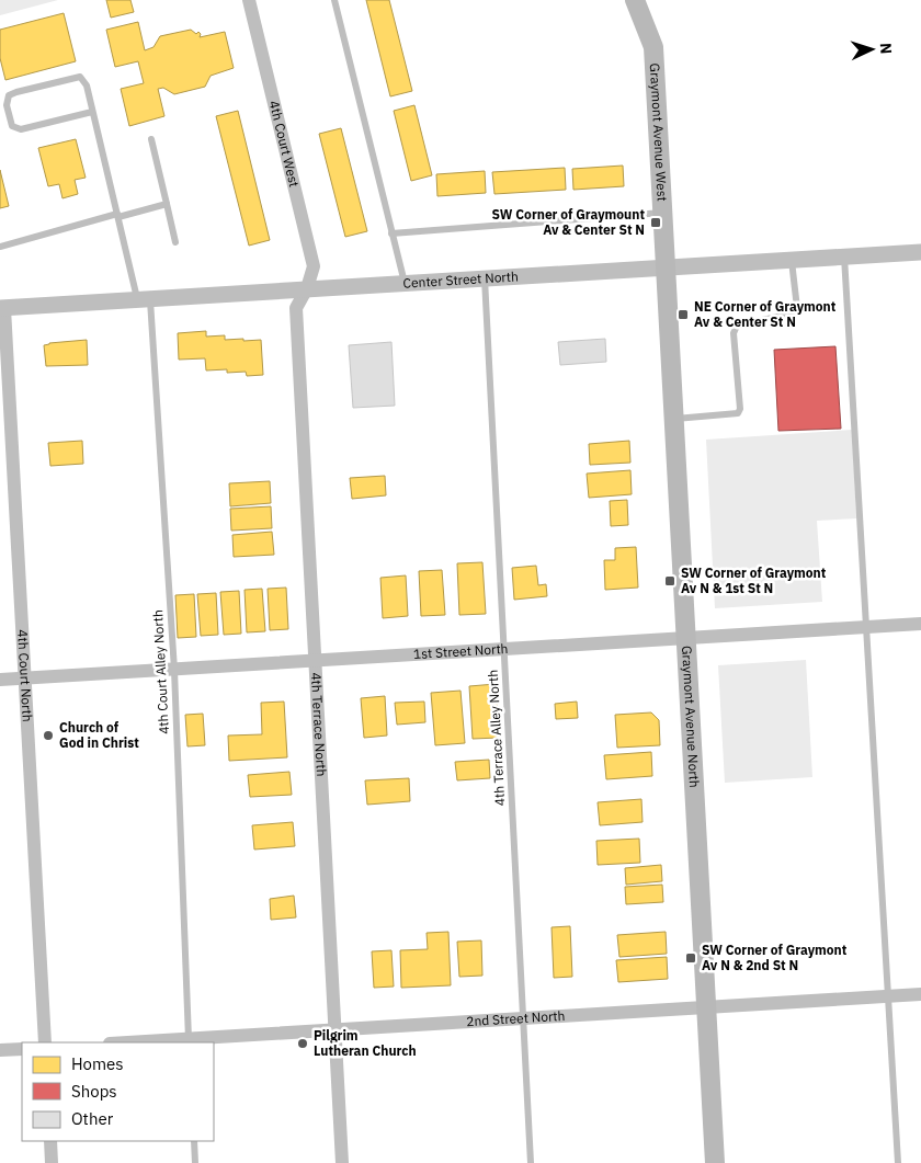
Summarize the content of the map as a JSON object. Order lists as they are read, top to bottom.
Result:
{
  "streets": {
    "main road": ["Graymont Avenue West", "Graymont Avenue North"],
    "street": [
      "4th Court West",
      "Center Street North",
      "1st Street North",
      "4th Court North",
      "4th Terrace North",
      "2nd Street North"
    ],
    "lane": ["4th Court Alley North", "4th Terrace Alley North"]
  },
  "crossings": [
    ["Graymont Avenue West", "Center Street North"],
    ["Graymont Avenue West", "Graymont Avenue North"],
    ["4th Court West", "Center Street North"],
    ["4th Court West", "4th Terrace North"],
    ["Center Street North", "4th Court Alley North"],
    ["Center Street North", "4th Court North"],
    ["Center Street North", "Graymont Avenue North"],
    ["Center Street North", "4th Terrace North"],
    ["Center Street North", "4th Terrace Alley North"],
    ["1st Street North", "4th Court Alley North"],
    ["1st Street North", "4th Court North"],
    ["1st Street North", "Graymont Avenue North"],
    ["1st Street North", "4th Terrace North"],
    ["1st Street North", "4th Terrace Alley North"],
    ["4th Court Alley North", "2nd Street North"],
    ["Graymont Avenue North", "2nd Street North"],
    ["4th Terrace North", "2nd Street North"],
    ["4th Terrace Alley North", "2nd Street North"]
  ],
  "places": {
    "transit": [
      "SW Corner of Graymount Av & Center St N",
      "NE Corner of Graymont Av & Center St N",
      "SW Corner of Graymont Av N & 1st St N",
      "SW Corner of Graymont Av N & 2nd St N"
    ],
    "other": ["Church of God in Christ", "Pilgrim Lutheran Church"]
  },
  "legend": ["Homes", "Shops", "Other"],
  "north": "right"
}
